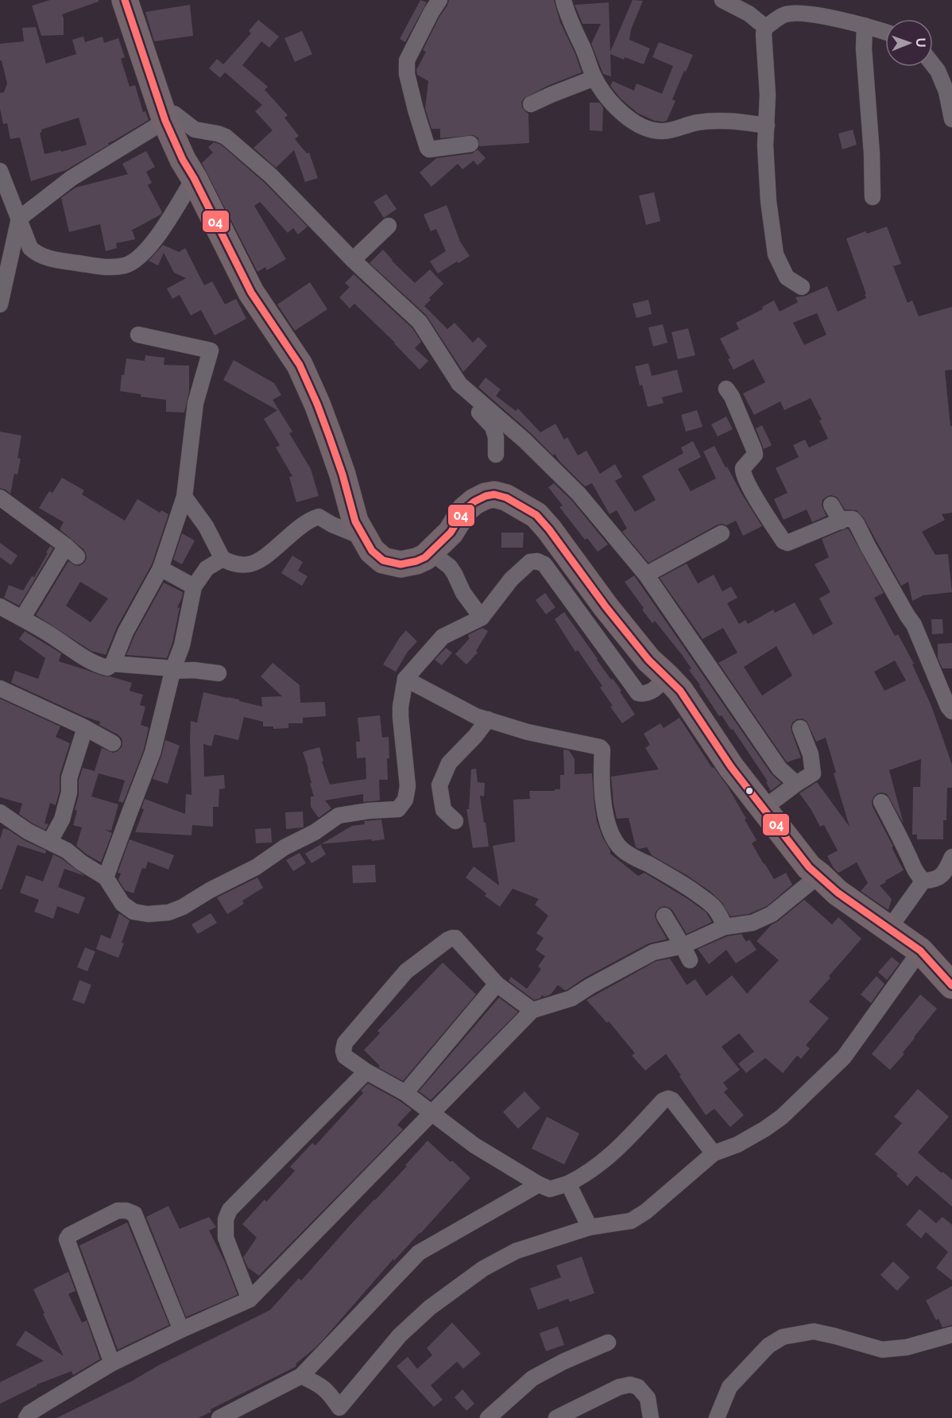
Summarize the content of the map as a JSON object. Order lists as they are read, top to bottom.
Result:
{
  "lines": ["transit line 04"],
  "north": "right"
}
